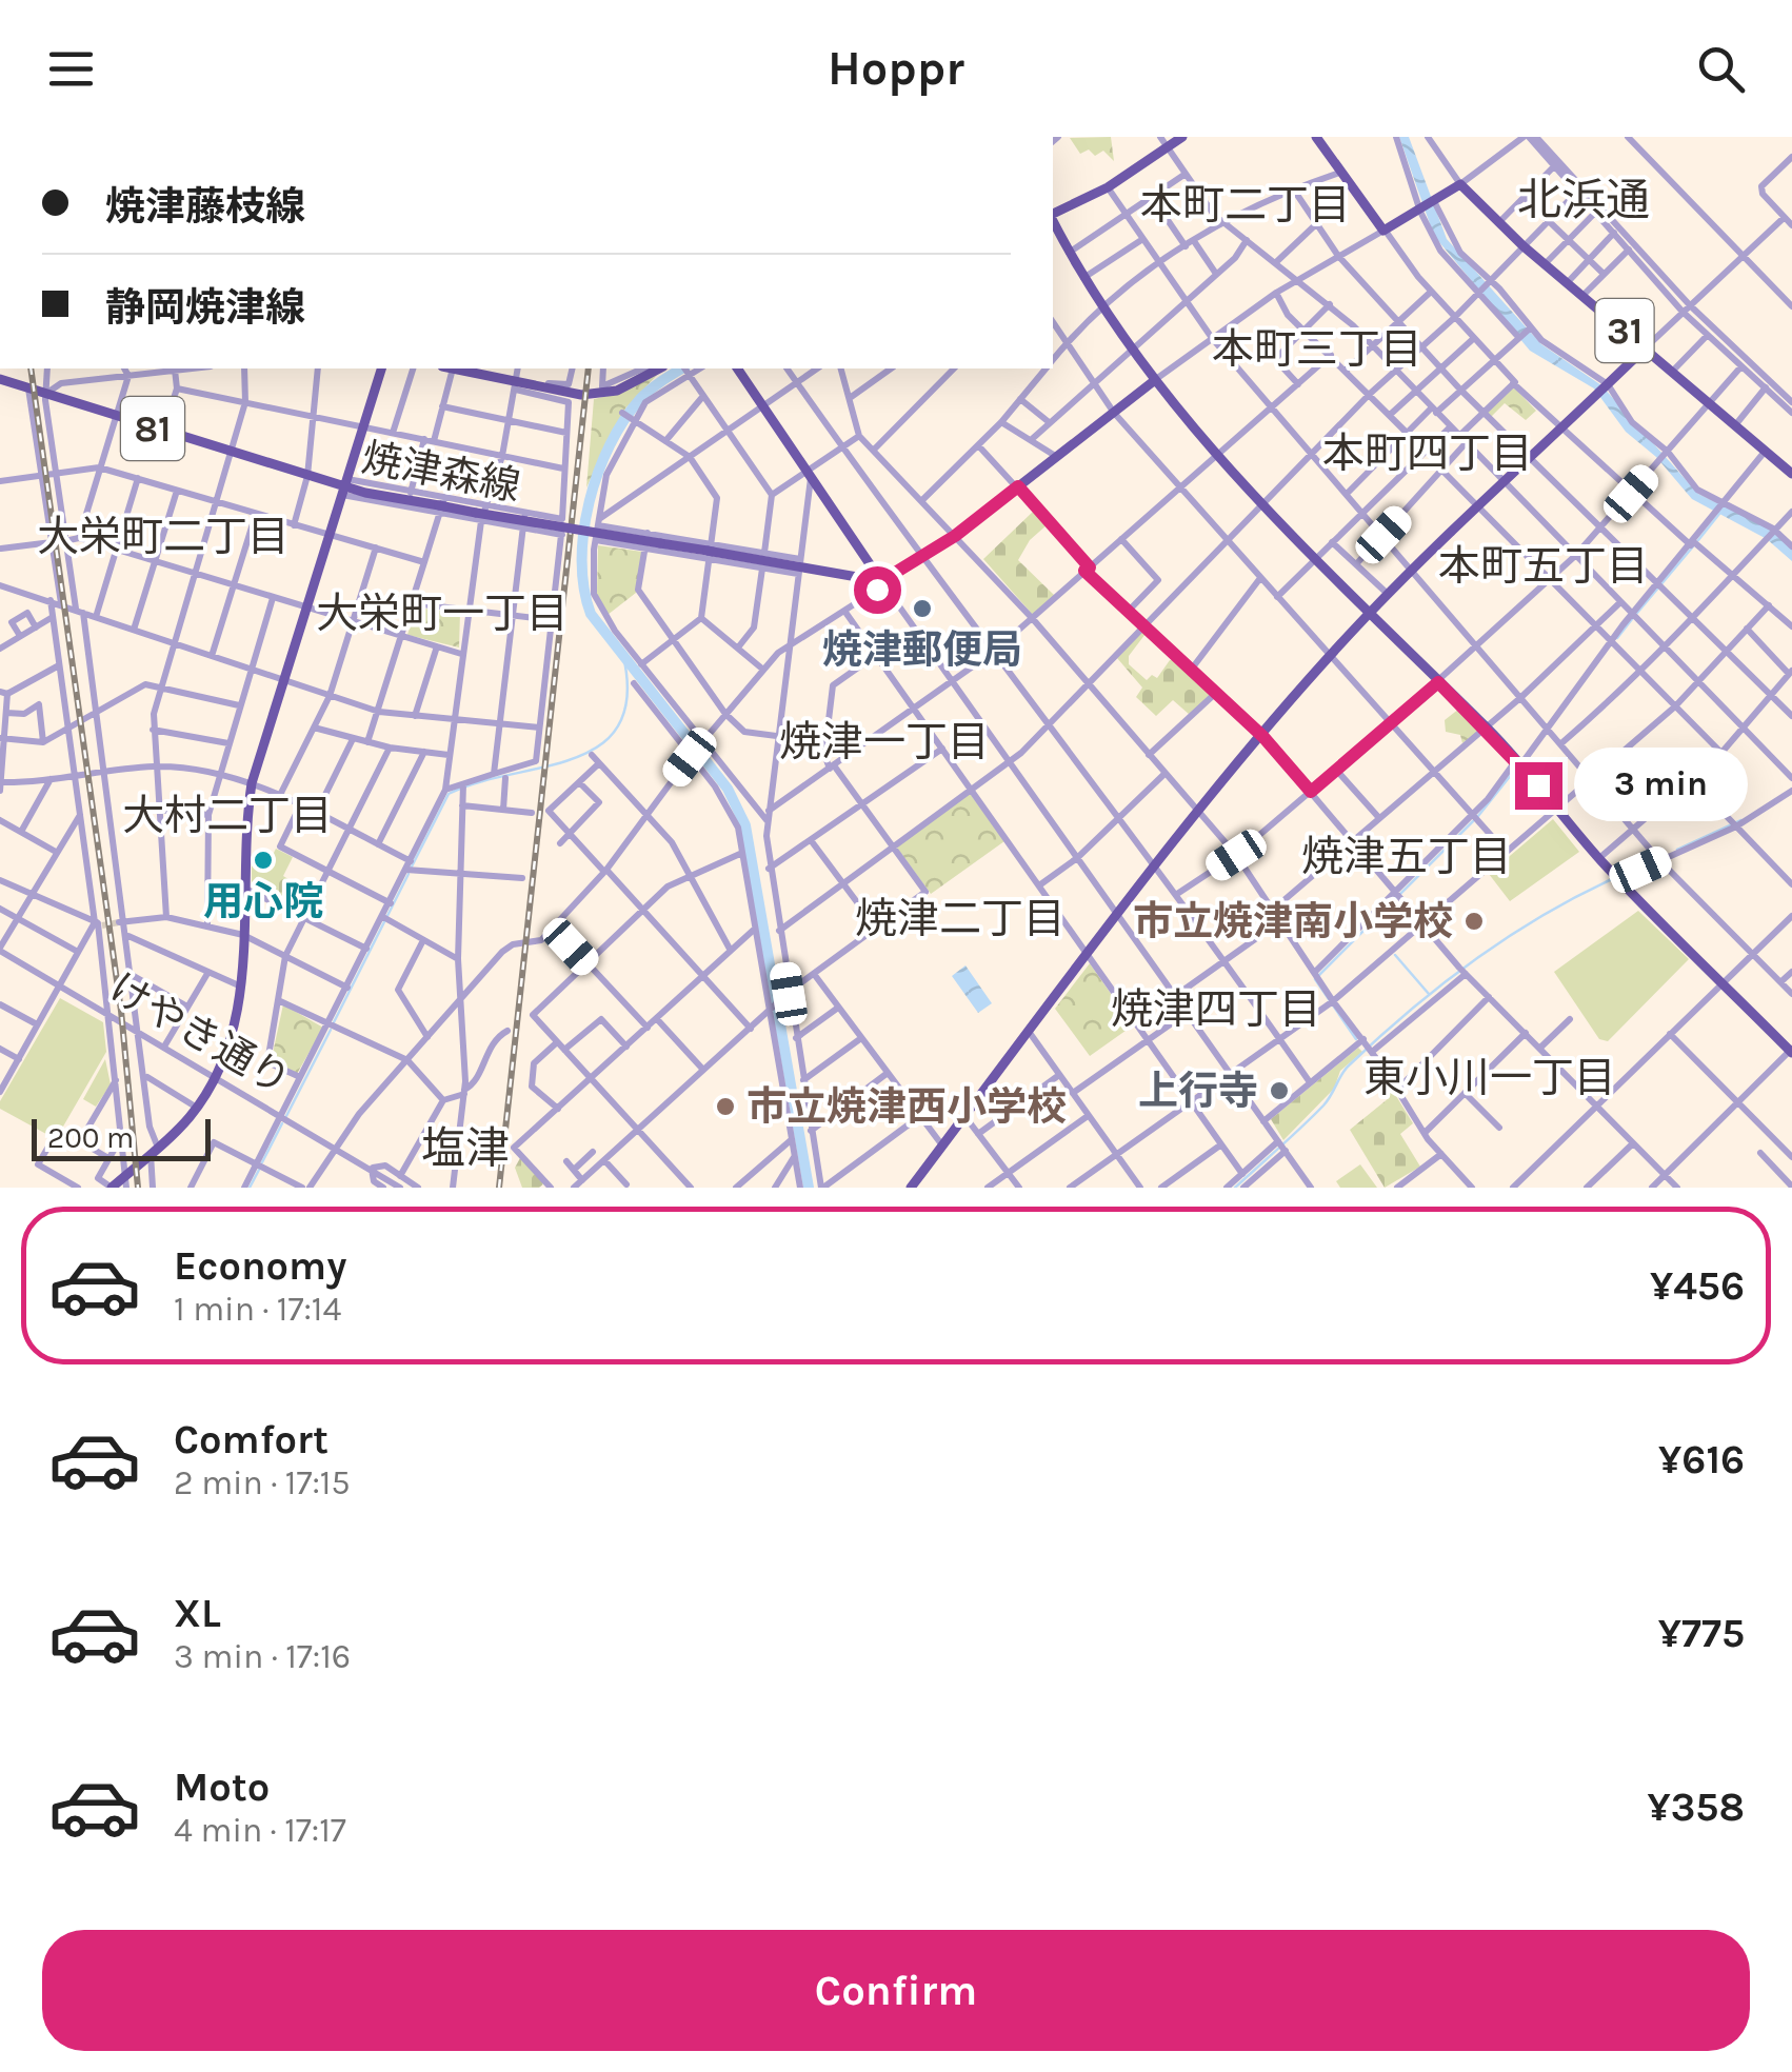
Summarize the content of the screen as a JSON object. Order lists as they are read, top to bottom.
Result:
{
  "streets": {
    "main road": ["31", "81", "焼津森線"],
    "street": ["けやき通り"]
  },
  "districts": [
    "北浜通",
    "本町二丁目",
    "本町三丁目",
    "本町四丁目",
    "大栄町二丁目",
    "本町五丁目",
    "大栄町一丁目",
    "焼津一丁目",
    "大村二丁目",
    "焼津五丁目",
    "焼津二丁目",
    "焼津四丁目",
    "東小川一丁目",
    "塩津"
  ],
  "places": [
    "焼津郵便局",
    "用心院",
    "市立焼津南小学校",
    "上行寺",
    "市立焼津西小学校"
  ],
  "scale_bar": "200 m",
  "page": {
    "header": "Hoppr",
    "banner": ["焼津藤枝線", "静岡焼津線"],
    "bubble": "3 min",
    "scale": "200 m",
    "list": [
      {
        "name": "Economy",
        "note": "1 min · 17:14",
        "value": "¥456"
      },
      {
        "name": "Comfort",
        "note": "2 min · 17:15",
        "value": "¥616"
      },
      {
        "name": "XL",
        "note": "3 min · 17:16",
        "value": "¥775"
      },
      {
        "name": "Moto",
        "note": "4 min · 17:17",
        "value": "¥358"
      }
    ],
    "buttons": "Confirm"
  }
}
